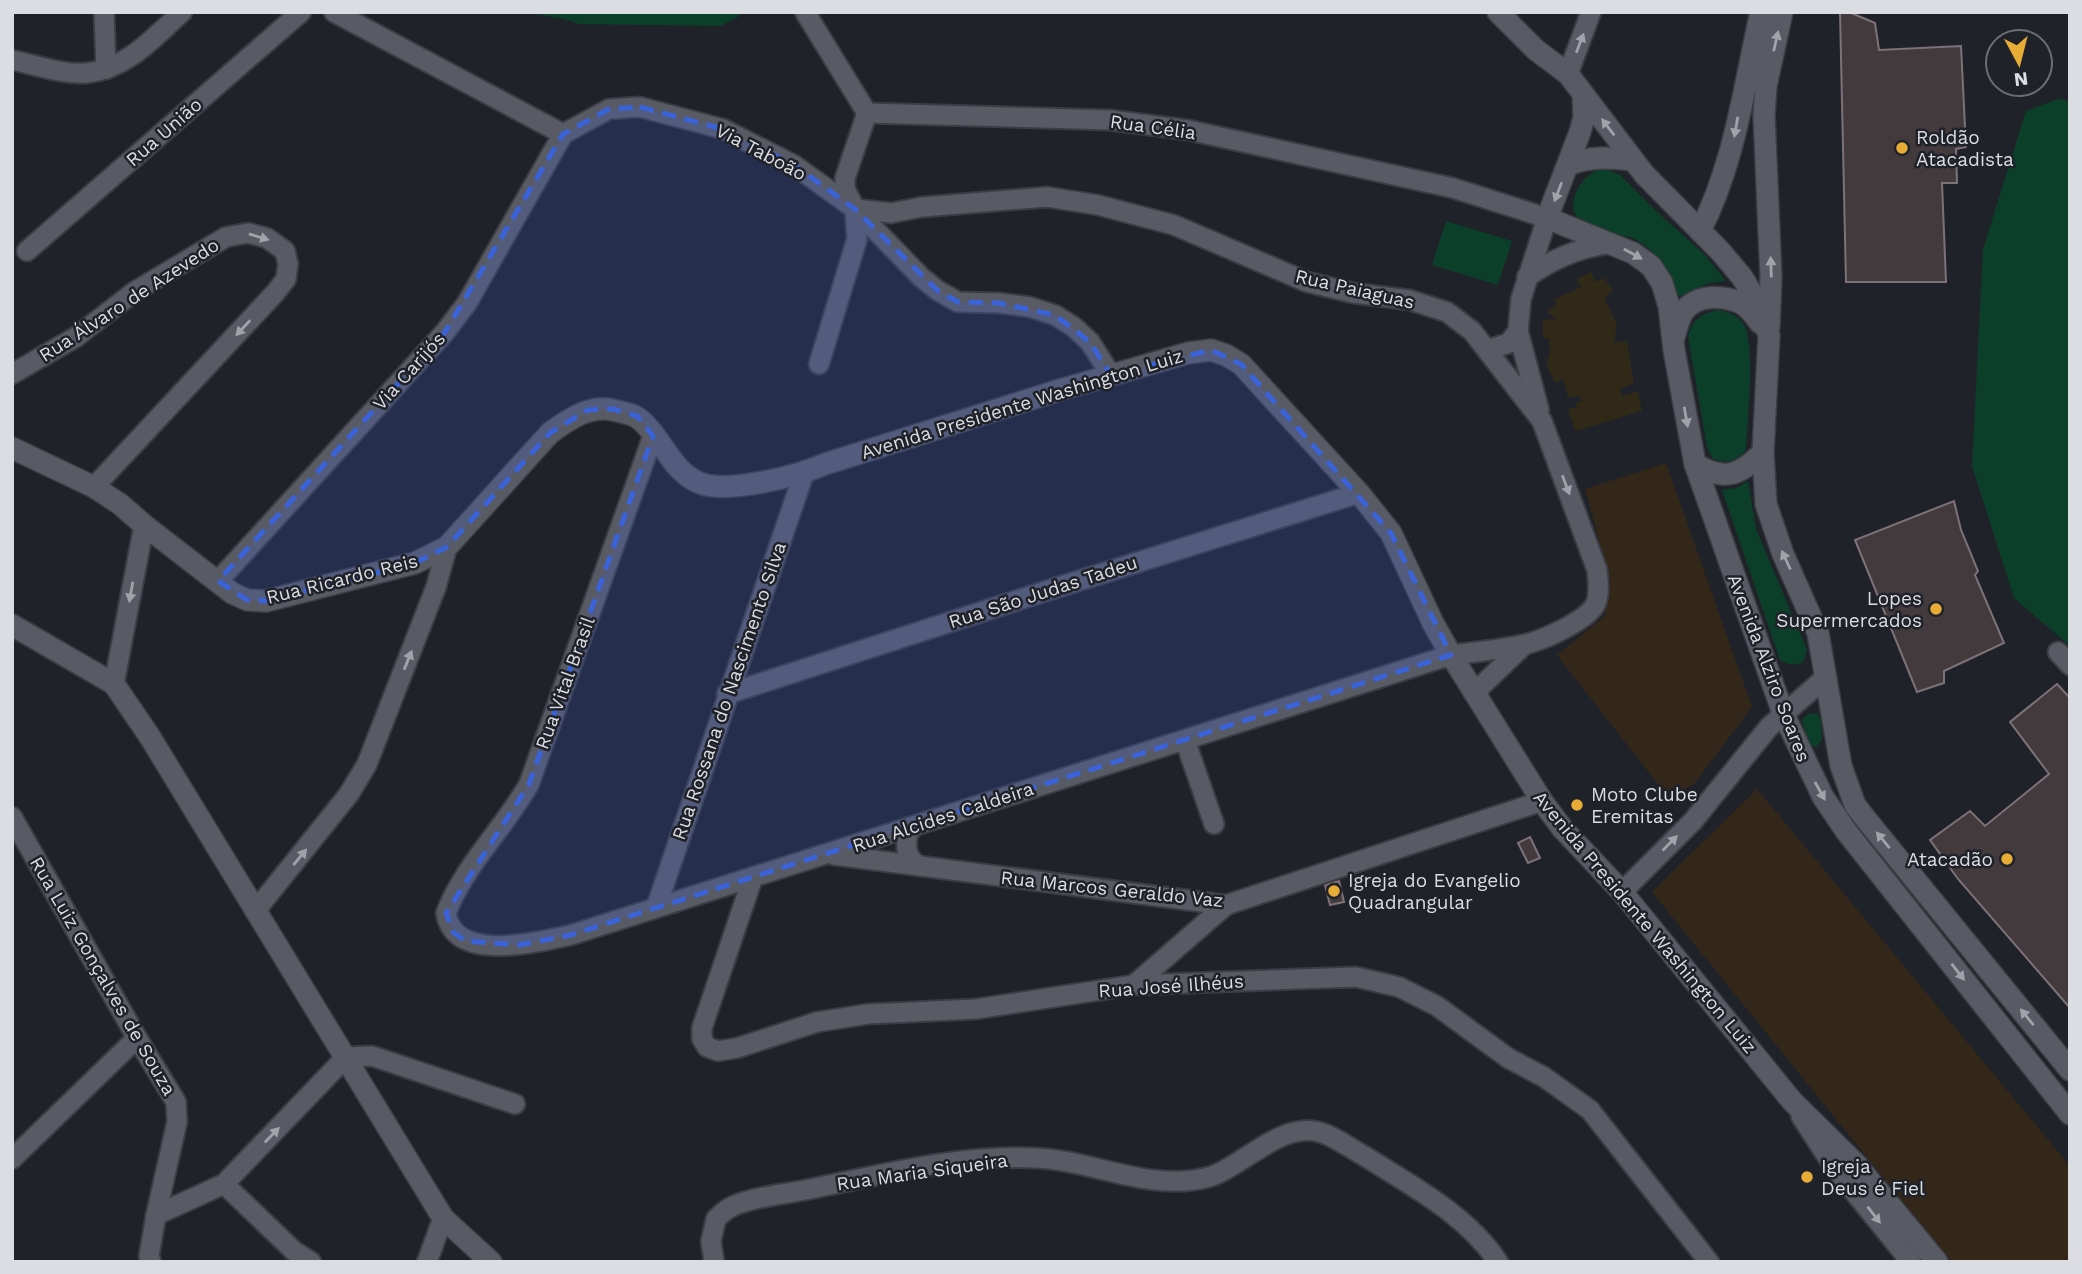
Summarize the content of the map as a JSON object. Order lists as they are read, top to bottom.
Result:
{
  "streets": {
    "main road": ["Avenida Presidente Washington Luiz", "Rua Ricardo Reis", "Avenida Alziro Soares"],
    "street": [
      "Rua Célia",
      "Rua União",
      "Via Taboão",
      "Rua Paiaguas",
      "Rua Álvaro de Azevedo",
      "Via Carijós",
      "Rua São Judas Tadeu",
      "Rua Vital Brasil",
      "Rua Rossana do Nascimento Silva",
      "Rua Alcides Caldeira",
      "Rua Marcos Geraldo Vaz",
      "Rua Luiz Gonçalves de Souza",
      "Rua José Ilhéus",
      "Rua Maria Siqueira"
    ]
  },
  "crossings": [
    ["Rua Célia", "Avenida Alziro Soares"],
    ["Via Taboão", "Rua Paiaguas"],
    ["Via Taboão", "Via Carijós"],
    ["Via Taboão", "Avenida Presidente Washington Luiz"],
    ["Rua Paiaguas", "Avenida Presidente Washington Luiz"],
    ["Rua Paiaguas", "Rua Alcides Caldeira"],
    ["Rua Álvaro de Azevedo", "Rua Ricardo Reis"],
    ["Via Carijós", "Rua Ricardo Reis"],
    ["Avenida Presidente Washington Luiz", "Rua Ricardo Reis"],
    ["Avenida Presidente Washington Luiz", "Rua São Judas Tadeu"],
    ["Avenida Presidente Washington Luiz", "Rua Rossana do Nascimento Silva"],
    ["Avenida Presidente Washington Luiz", "Rua Alcides Caldeira"],
    ["Avenida Presidente Washington Luiz", "Rua Marcos Geraldo Vaz"],
    ["Rua Ricardo Reis", "Rua Vital Brasil"],
    ["Rua São Judas Tadeu", "Rua Rossana do Nascimento Silva"],
    ["Rua Vital Brasil", "Rua Alcides Caldeira"],
    ["Rua Rossana do Nascimento Silva", "Rua Alcides Caldeira"],
    ["Rua Alcides Caldeira", "Rua Marcos Geraldo Vaz"],
    ["Rua Alcides Caldeira", "Rua José Ilhéus"]
  ],
  "places": [
    "Roldão Atacadista",
    "Lopes Supermercados",
    "Moto Clube Eremitas",
    "Atacadão",
    "Igreja do Evangelio Quadrangular",
    "Igreja Deus é Fiel"
  ],
  "north": "bottom"
}
